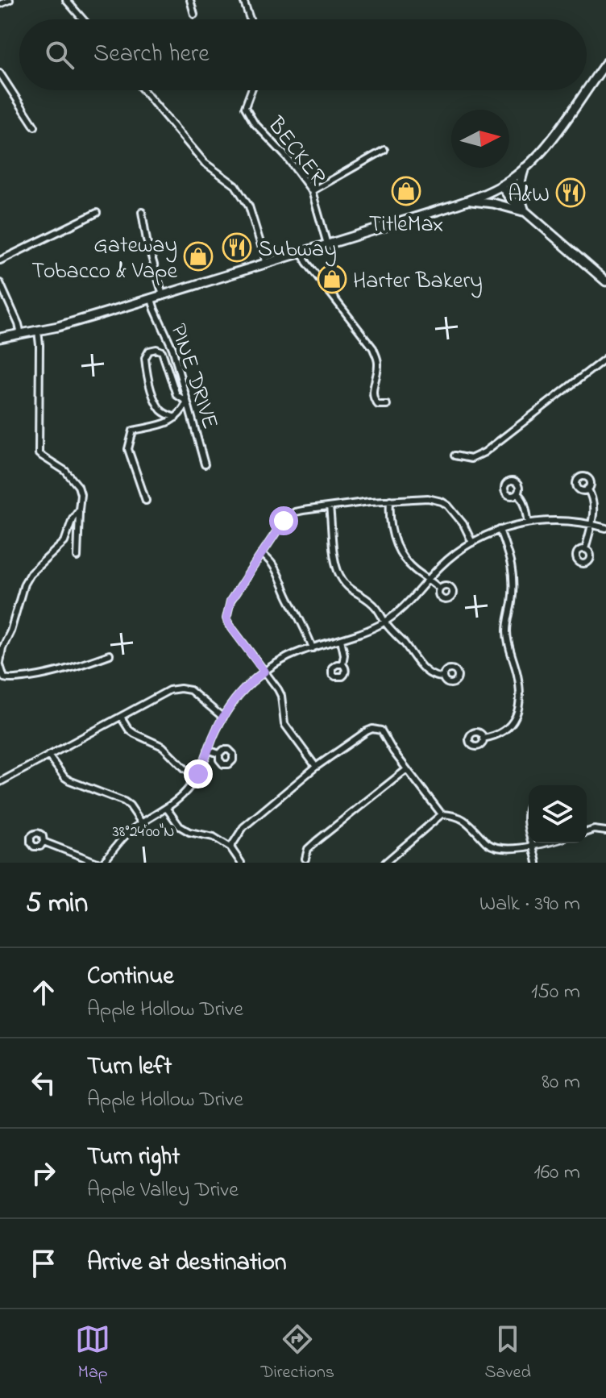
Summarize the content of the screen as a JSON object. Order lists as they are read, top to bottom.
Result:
{
  "streets": {
    "street": ["BECKER", "PINE DRIVE"]
  },
  "places": {
    "shop": ["TitleMax", "Gateway Tobacco & Vape", "Harter Bakery"],
    "restaurant": ["A&W", "Subway"]
  },
  "north": "right",
  "page": {
    "search": "Search here",
    "heading": ["5 min", "Walk · 390 m"],
    "list": [
      ["Continue", "Apple Hollow Drive", "150 m"],
      ["Turn left", "Apple Hollow Drive", "80 m"],
      ["Turn right", "Apple Valley Drive", "160 m"],
      "Arrive at destination"
    ],
    "nav": ["Map", "Directions", "Saved"]
  },
  "coordinates": ["38°24'00\"N"]
}
